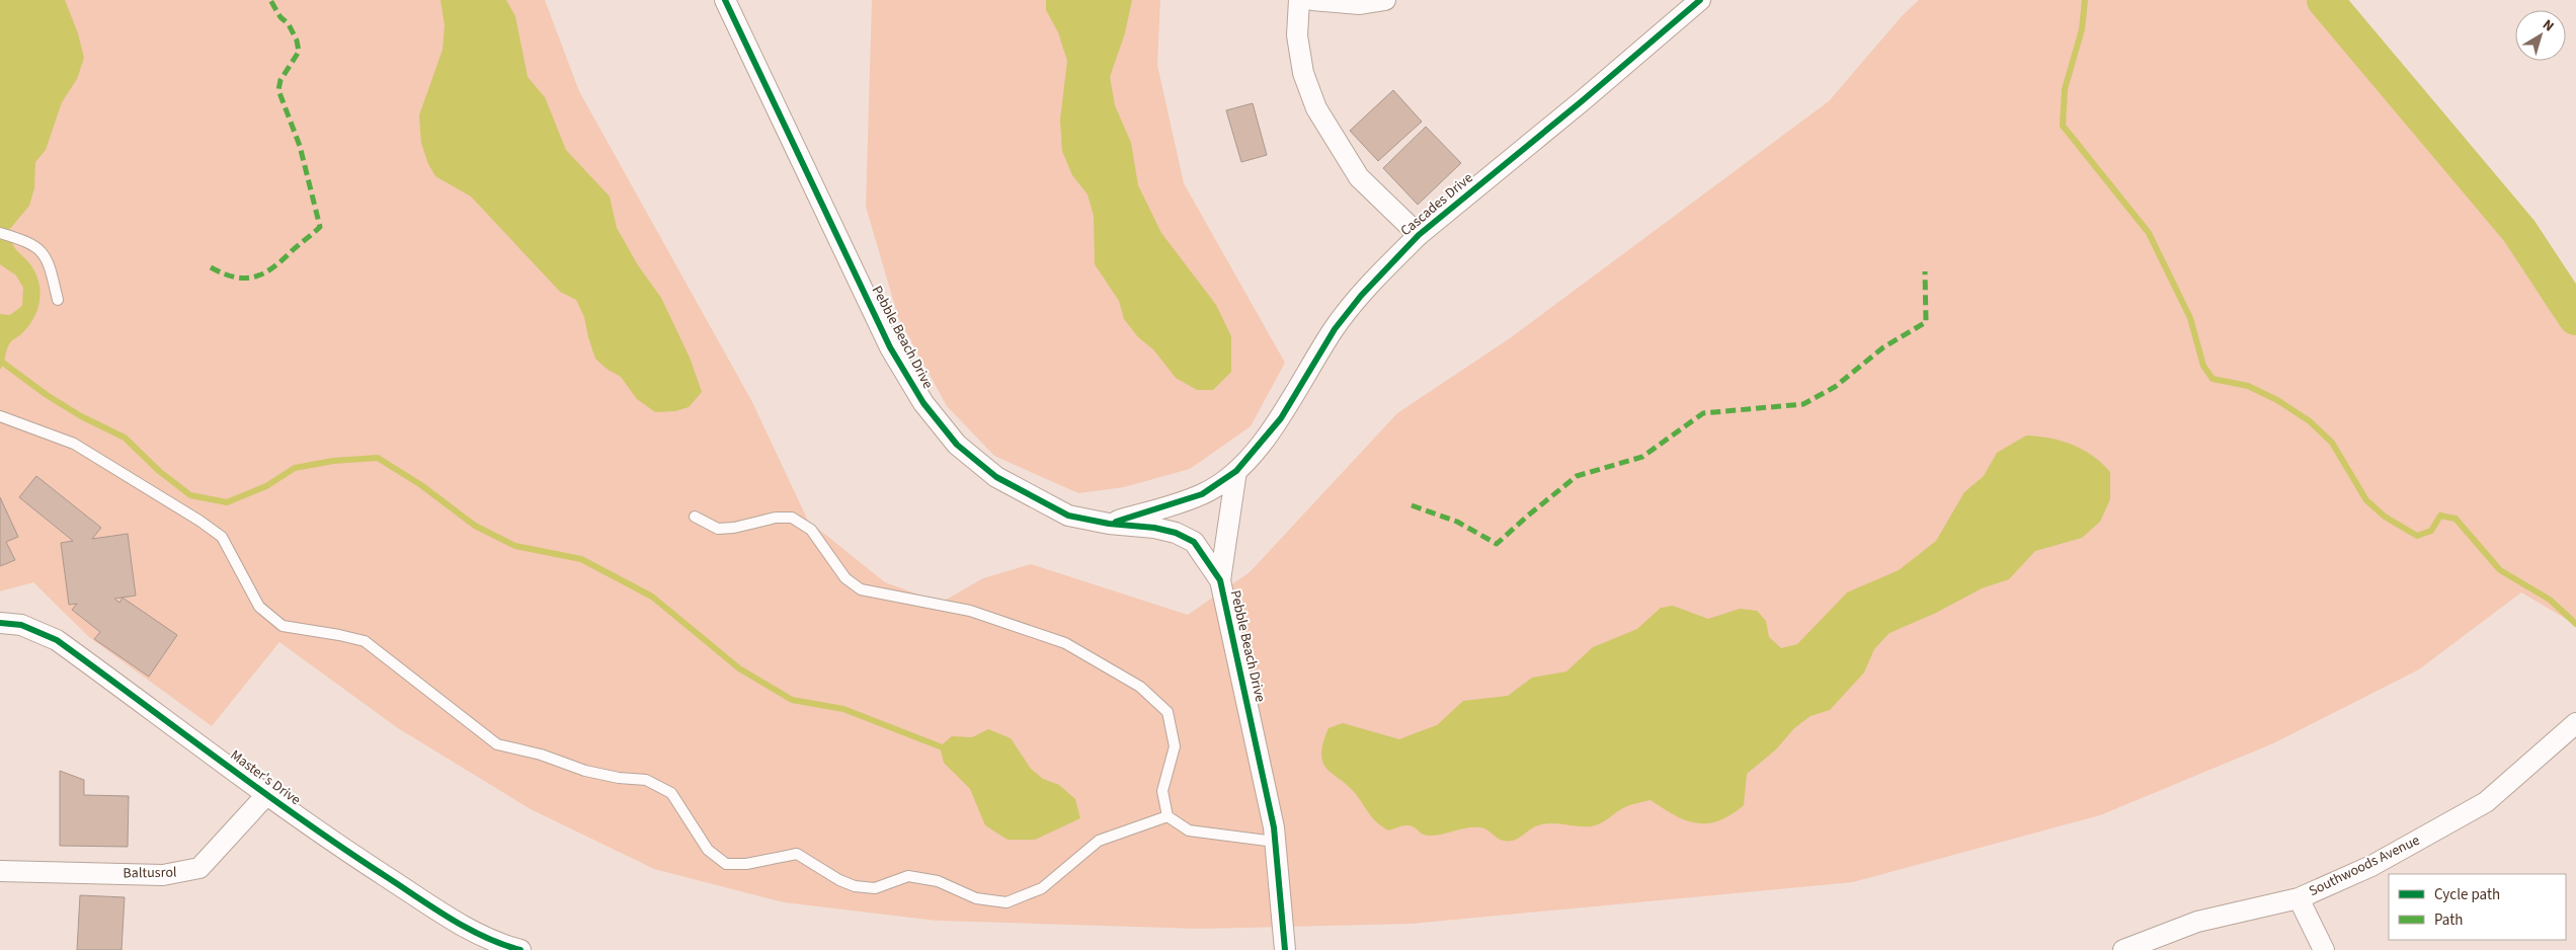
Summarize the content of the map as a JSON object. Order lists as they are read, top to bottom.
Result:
{
  "streets": {
    "street": [
      "Cascades Drive",
      "Pebble Beach Drive",
      "Master's Drive",
      "Southwoods Avenue",
      "Baltusrol"
    ]
  },
  "crossings": [
    ["Cascades Drive", "Pebble Beach Drive"],
    ["Master's Drive", "Baltusrol"]
  ],
  "legend": ["Cycle path", "Path"],
  "north": "top right"
}
